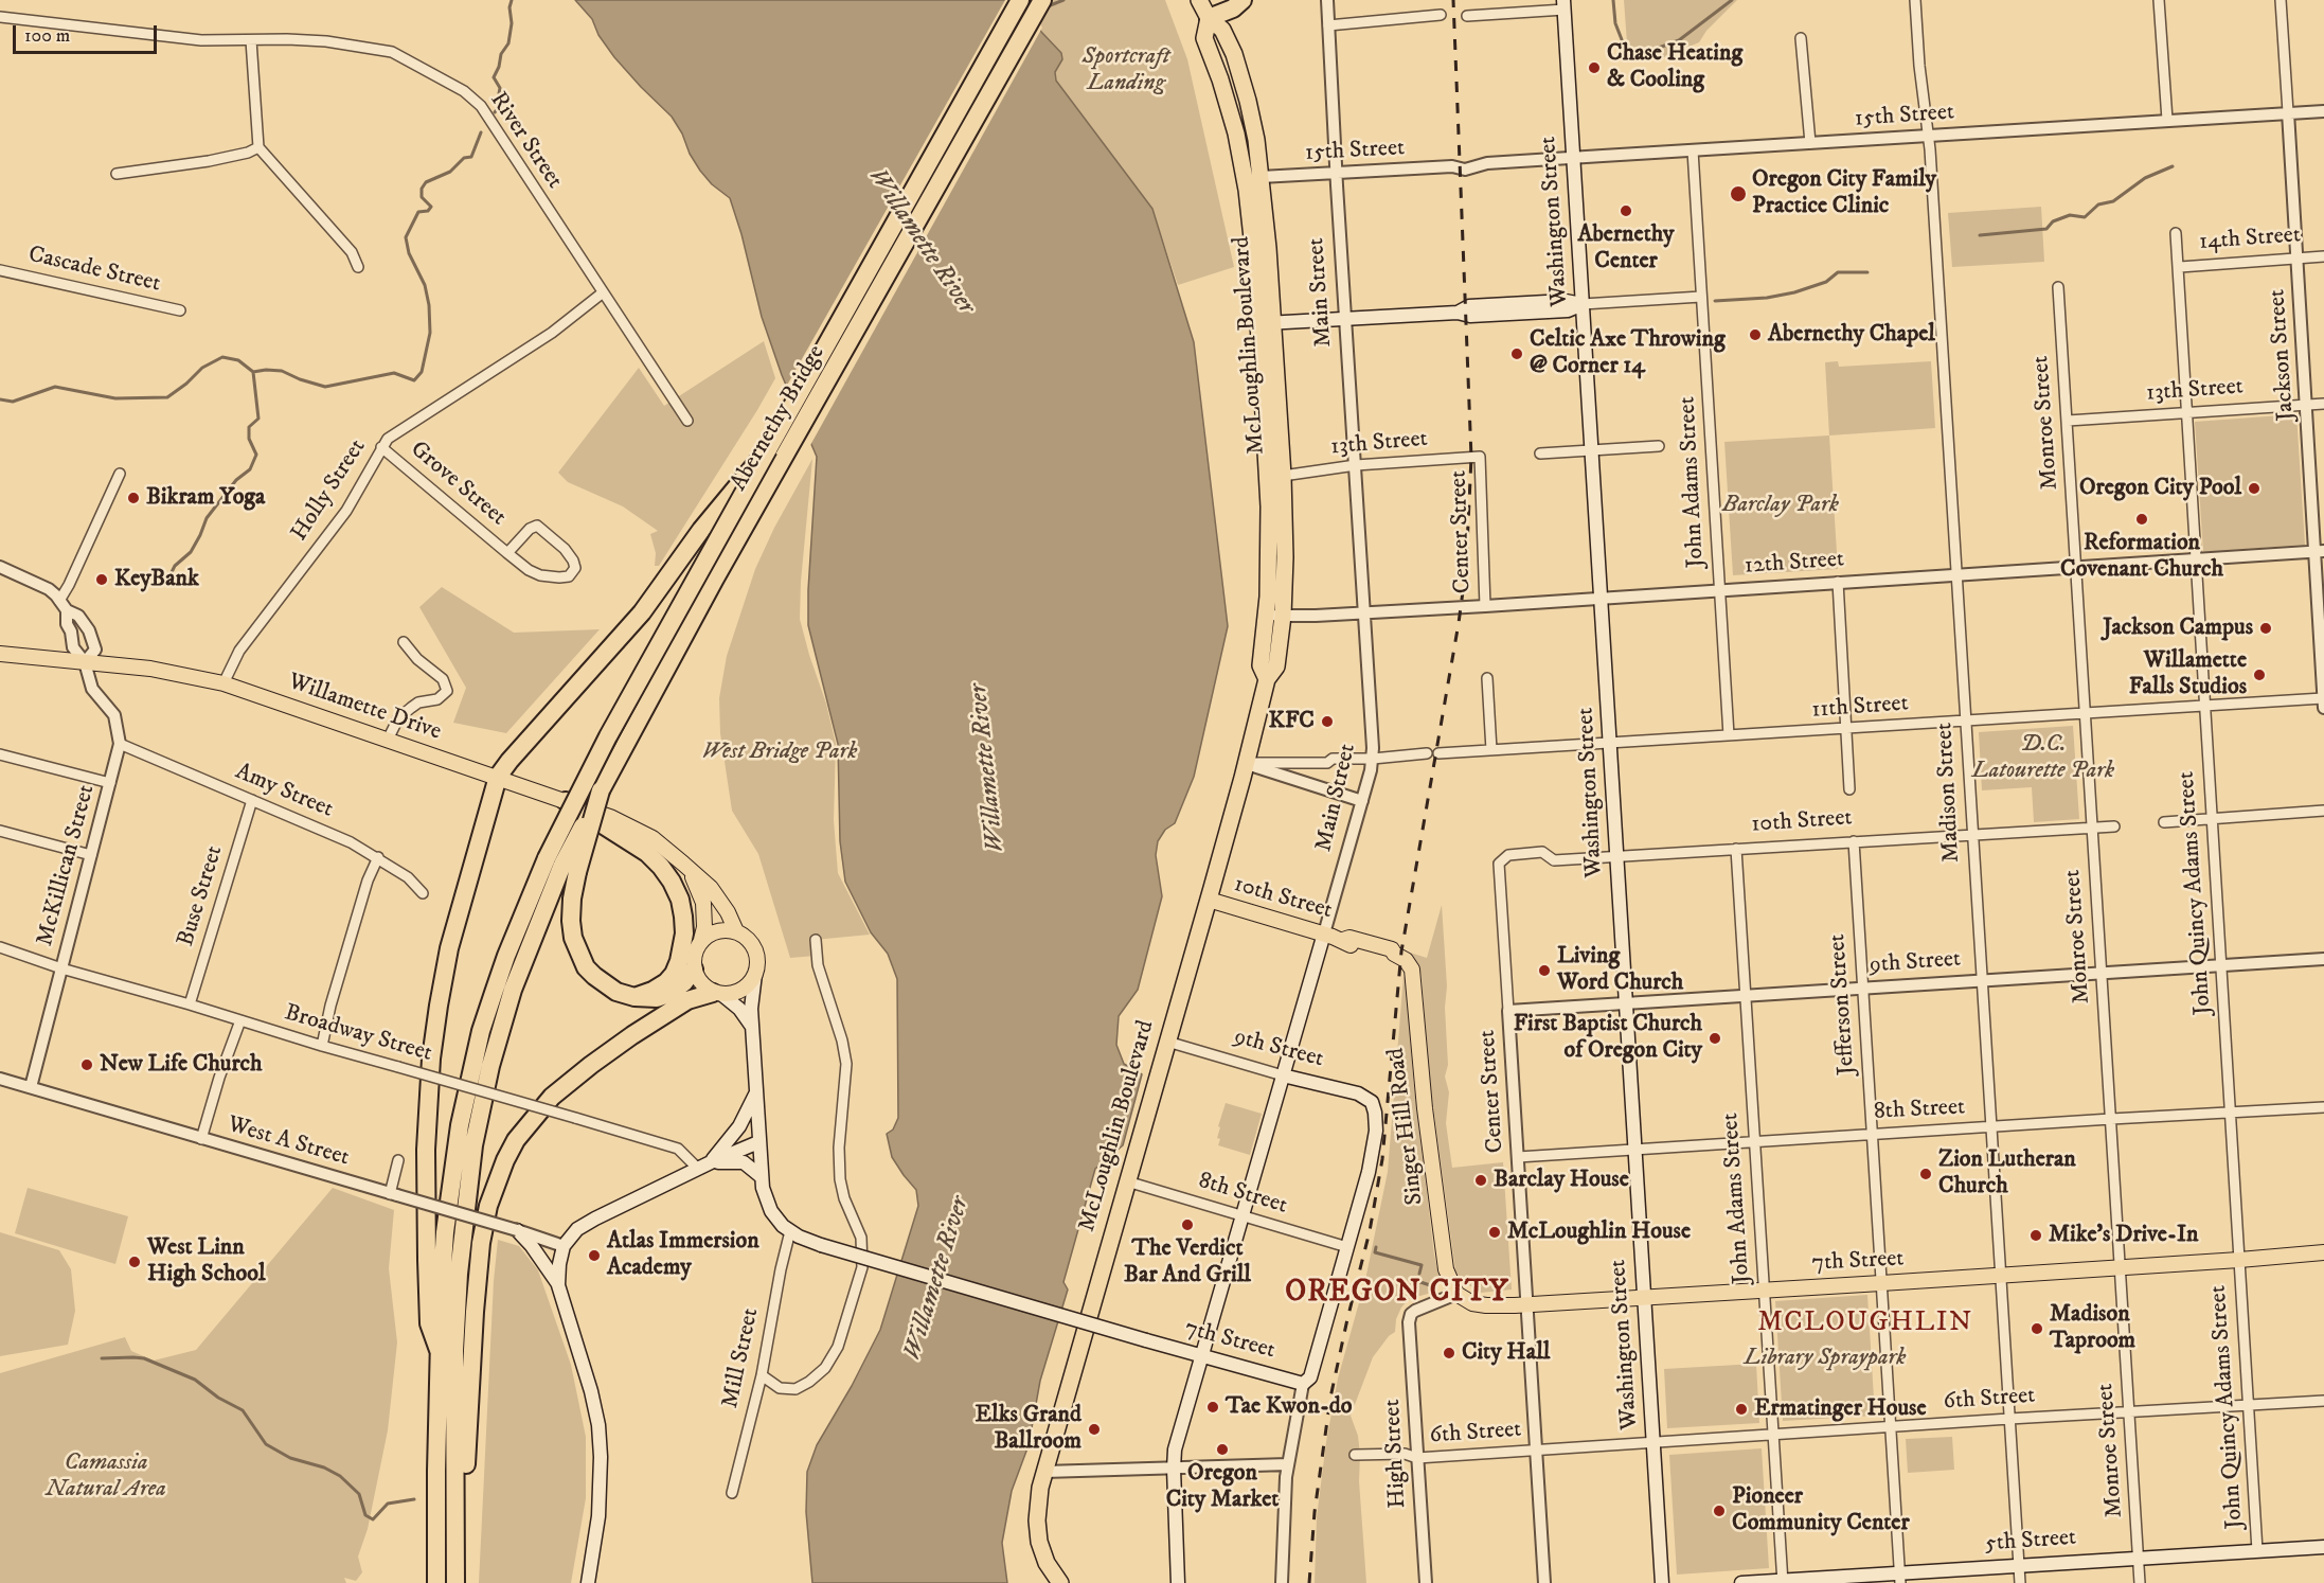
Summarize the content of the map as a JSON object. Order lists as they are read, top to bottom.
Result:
{
  "streets": {
    "highway": ["McLoughlin Boulevard", "Abernethy Bridge"],
    "main road": [
      "Washington Street",
      "Main Street",
      "Willamette Drive",
      "10th Street",
      "9th Street",
      "Singer Hill Road",
      "7th Street",
      "5th Street"
    ],
    "street": [
      "15th Street",
      "River Street",
      "14th Street",
      "Cascade Street",
      "Jackson Street",
      "13th Street",
      "Monroe Street",
      "John Adams Street",
      "Grove Street",
      "Holly Street",
      "Center Street",
      "12th Street",
      "11th Street",
      "Amy Street",
      "Madison Street",
      "McKillican Street",
      "John Quincy Adams Street",
      "Buse Street",
      "Jefferson Street",
      "Broadway Street",
      "8th Street",
      "West A Street",
      "Mill Street",
      "6th Street",
      "High Street"
    ]
  },
  "crossings": [
    ["15th Street", "Washington Street"],
    ["15th Street", "Main Street"],
    ["15th Street", "McLoughlin Boulevard"],
    ["15th Street", "Jackson Street"],
    ["15th Street", "John Adams Street"],
    ["15th Street", "Madison Street"],
    ["River Street", "Holly Street"],
    ["Washington Street", "12th Street"],
    ["Washington Street", "11th Street"],
    ["Washington Street", "10th Street"],
    ["Washington Street", "9th Street"],
    ["Washington Street", "8th Street"],
    ["Washington Street", "7th Street"],
    ["Washington Street", "6th Street"],
    ["14th Street", "Jackson Street"],
    ["14th Street", "John Quincy Adams Street"],
    ["Main Street", "13th Street"],
    ["Main Street", "12th Street"],
    ["Main Street", "11th Street"],
    ["Main Street", "10th Street"],
    ["Main Street", "9th Street"],
    ["Main Street", "8th Street"],
    ["Main Street", "7th Street"],
    ["McLoughlin Boulevard", "13th Street"],
    ["McLoughlin Boulevard", "12th Street"],
    ["McLoughlin Boulevard", "11th Street"],
    ["McLoughlin Boulevard", "10th Street"],
    ["McLoughlin Boulevard", "9th Street"],
    ["McLoughlin Boulevard", "8th Street"],
    ["Jackson Street", "13th Street"],
    ["Jackson Street", "12th Street"],
    ["Jackson Street", "11th Street"],
    ["13th Street", "Monroe Street"],
    ["13th Street", "Center Street"],
    ["13th Street", "John Quincy Adams Street"],
    ["Monroe Street", "12th Street"],
    ["Monroe Street", "11th Street"],
    ["Monroe Street", "10th Street"],
    ["Monroe Street", "9th Street"],
    ["Monroe Street", "8th Street"],
    ["Monroe Street", "7th Street"],
    ["Monroe Street", "6th Street"],
    ["Monroe Street", "5th Street"],
    ["John Adams Street", "12th Street"],
    ["John Adams Street", "11th Street"],
    ["John Adams Street", "10th Street"],
    ["John Adams Street", "9th Street"],
    ["John Adams Street", "8th Street"],
    ["John Adams Street", "7th Street"],
    ["John Adams Street", "6th Street"],
    ["John Adams Street", "5th Street"],
    ["Grove Street", "Holly Street"],
    ["Holly Street", "Willamette Drive"],
    ["Center Street", "12th Street"],
    ["Center Street", "10th Street"],
    ["Center Street", "9th Street"],
    ["Center Street", "8th Street"],
    ["Center Street", "7th Street"],
    ["Center Street", "6th Street"],
    ["12th Street", "Madison Street"],
    ["12th Street", "John Quincy Adams Street"],
    ["Willamette Drive", "McKillican Street"],
    ["11th Street", "Madison Street"],
    ["11th Street", "John Quincy Adams Street"],
    ["Amy Street", "McKillican Street"],
    ["Amy Street", "Buse Street"],
    ["Madison Street", "10th Street"],
    ["Madison Street", "9th Street"],
    ["Madison Street", "8th Street"],
    ["Madison Street", "7th Street"],
    ["Madison Street", "6th Street"],
    ["Madison Street", "5th Street"],
    ["10th Street", "Jefferson Street"],
    ["10th Street", "Singer Hill Road"],
    ["McKillican Street", "Broadway Street"],
    ["McKillican Street", "West A Street"],
    ["John Quincy Adams Street", "9th Street"],
    ["John Quincy Adams Street", "8th Street"],
    ["John Quincy Adams Street", "7th Street"],
    ["John Quincy Adams Street", "6th Street"],
    ["John Quincy Adams Street", "5th Street"],
    ["Buse Street", "Broadway Street"],
    ["9th Street", "Jefferson Street"],
    ["9th Street", "8th Street"],
    ["Jefferson Street", "8th Street"],
    ["Jefferson Street", "7th Street"],
    ["Jefferson Street", "6th Street"],
    ["Jefferson Street", "5th Street"],
    ["Singer Hill Road", "7th Street"],
    ["Singer Hill Road", "High Street"],
    ["7th Street", "Mill Street"],
    ["7th Street", "High Street"],
    ["6th Street", "High Street"]
  ],
  "districts": ["OREGON CITY", "MCLOUGHLIN"],
  "water": ["Willamette River"],
  "parks": [
    "Sportcraft Landing",
    "Barclay Park",
    "D.C. Latourette Park",
    "West Bridge Park",
    "Library Spraypark",
    "Camassia Natural Area"
  ],
  "places": [
    "Chase Heating & Cooling",
    "Oregon City Family Practice Clinic",
    "Abernethy Center",
    "Abernethy Chapel",
    "Celtic Axe Throwing @ Corner 14",
    "Oregon City Pool",
    "Bikram Yoga",
    "Reformation Covenant Church",
    "KeyBank",
    "Jackson Campus",
    "Willamette Falls Studios",
    "KFC",
    "Living Word Church",
    "First Baptist Church of Oregon City",
    "New Life Church",
    "Zion Lutheran Church",
    "Barclay House",
    "The Verdict Bar And Grill",
    "McLoughlin House",
    "Mike's Drive-In",
    "Atlas Immersion Academy",
    "West Linn High School",
    "Madison Taproom",
    "City Hall",
    "Tae Kwon-do",
    "Ermatinger House",
    "Elks Grand Ballroom",
    "Oregon City Market",
    "Pioneer Community Center"
  ],
  "scale_bar": "100 m"
}
